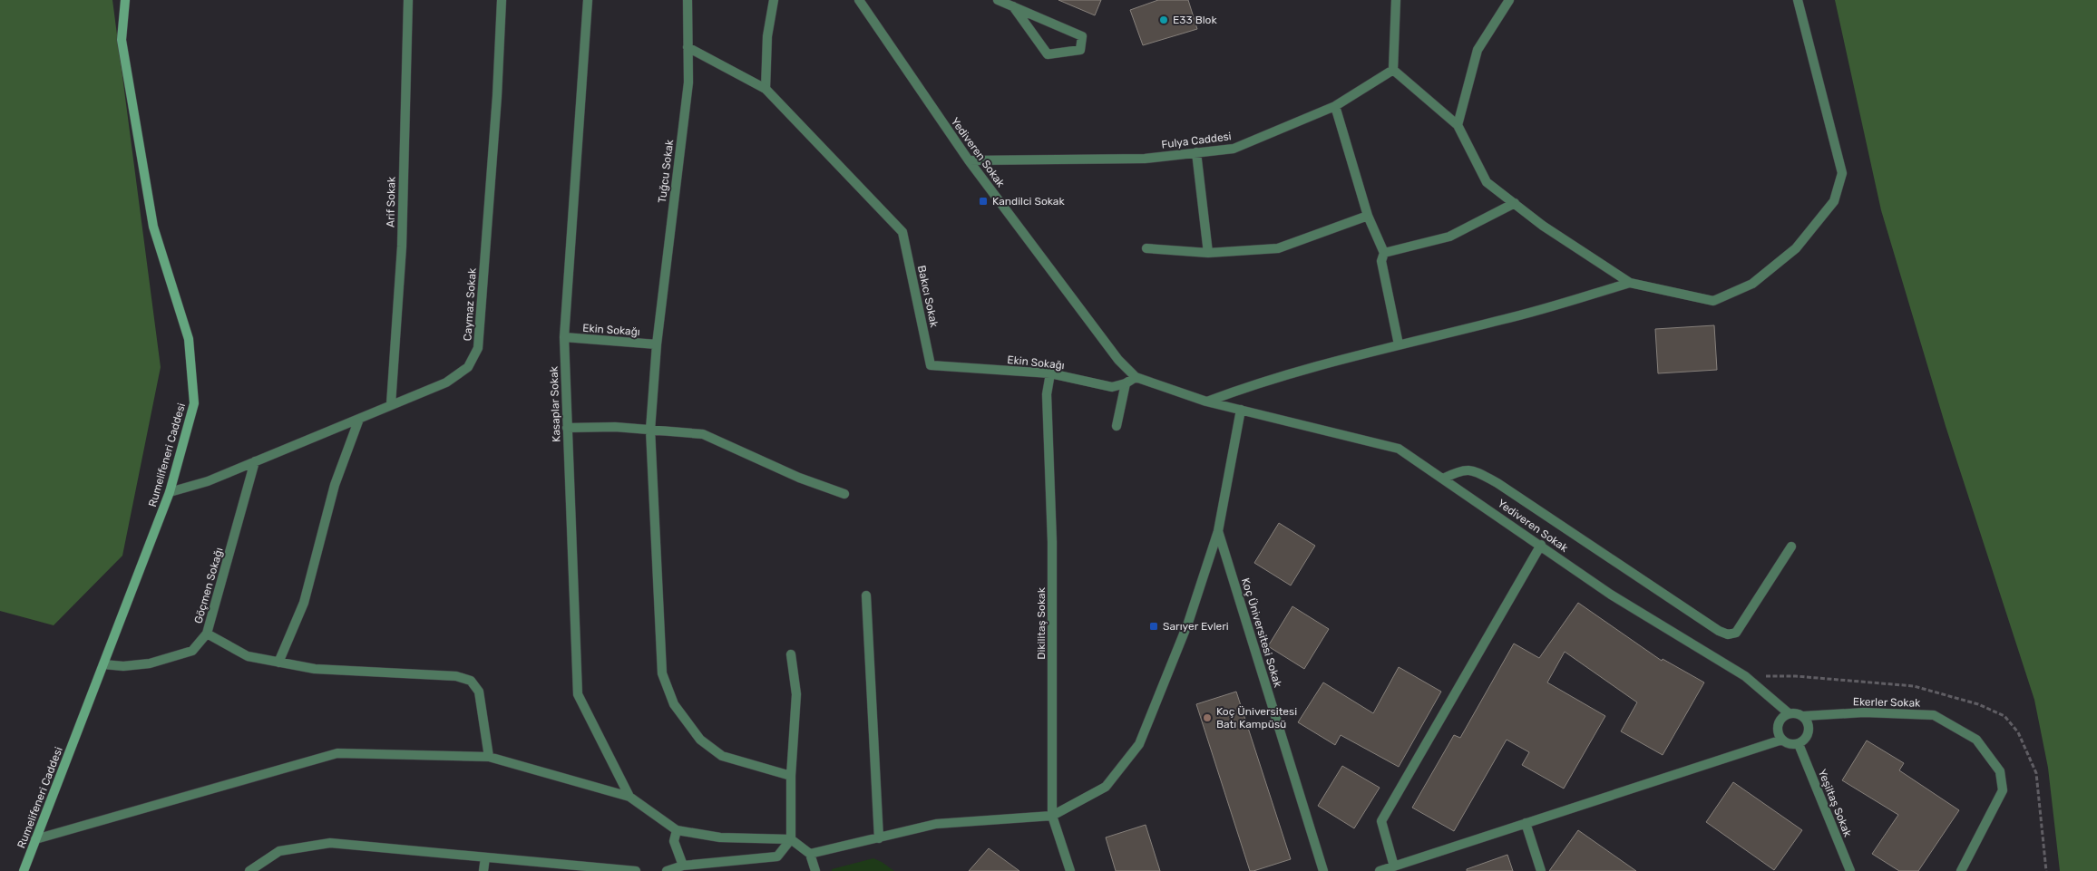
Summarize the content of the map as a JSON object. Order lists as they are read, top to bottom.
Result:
{
  "streets": {
    "street": [
      "Fulya Caddesi",
      "Yediveren Sokak",
      "Tuğcu Sokak",
      "Arif Sokak",
      "Bakıcı Sokak",
      "Caymaz Sokak",
      "Ekin Sokağı",
      "Kasaplar Sokak",
      "Rumelifeneri Caddesi",
      "Göçmen Sokağı",
      "Dikilitaş Sokak",
      "Koç Üniversitesi Sokak",
      "Ekerler Sokak",
      "Yeşiltaş Sokak"
    ]
  },
  "crossings": [
    ["Fulya Caddesi", "Yediveren Sokak"],
    ["Yediveren Sokak", "Ekin Sokağı"],
    ["Yediveren Sokak", "Ekerler Sokak"],
    ["Yediveren Sokak", "Yeşiltaş Sokak"],
    ["Tuğcu Sokak", "Ekin Sokağı"],
    ["Arif Sokak", "Caymaz Sokak"],
    ["Bakıcı Sokak", "Ekin Sokağı"],
    ["Caymaz Sokak", "Rumelifeneri Caddesi"],
    ["Caymaz Sokak", "Göçmen Sokağı"],
    ["Ekin Sokağı", "Kasaplar Sokak"],
    ["Ekin Sokağı", "Dikilitaş Sokak"],
    ["Rumelifeneri Caddesi", "Göçmen Sokağı"],
    ["Ekerler Sokak", "Yeşiltaş Sokak"]
  ],
  "places": {
    "other": ["E33 Blok", "Koç Üniversitesi Batı Kampüsü"],
    "transit": ["Kandilci Sokak", "Sarıyer Evleri"]
  }
}
